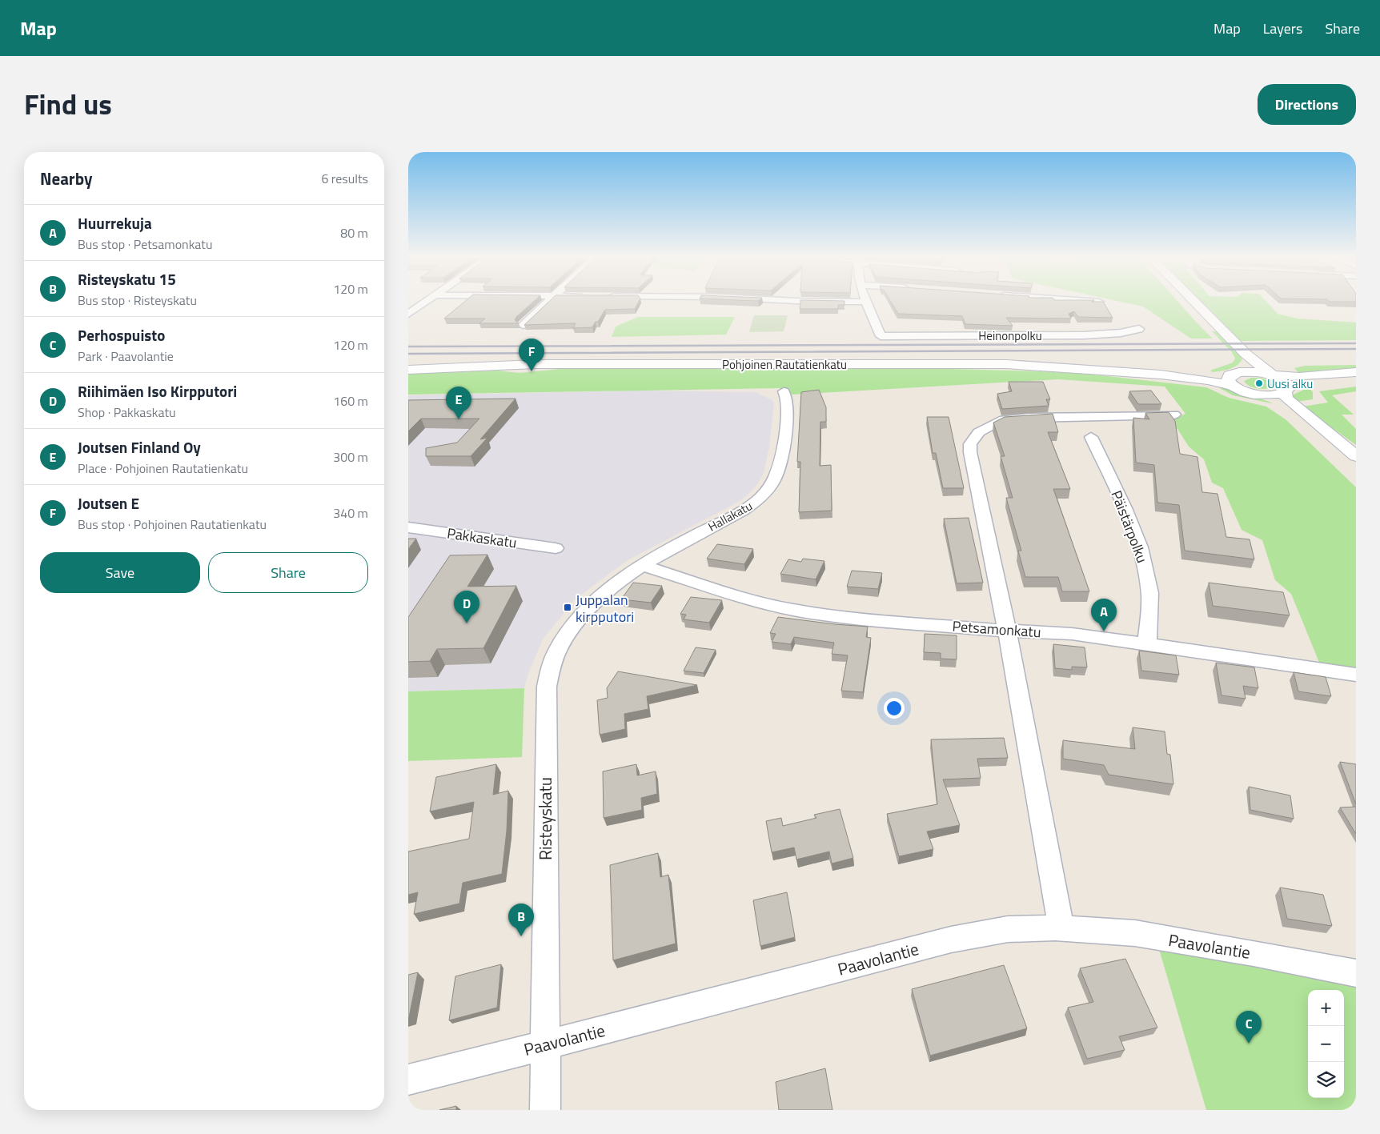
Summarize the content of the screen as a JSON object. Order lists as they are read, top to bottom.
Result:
{
  "streets": {
    "street": [
      "Heinonpolku",
      "Pohjoinen Rautatienkatu",
      "Hallakatu",
      "Päistärpolku",
      "Pakkaskatu",
      "Petsamonkatu",
      "Risteyskatu",
      "Paavolantie"
    ]
  },
  "crossings": [
    ["Hallakatu", "Petsamonkatu"],
    ["Hallakatu", "Risteyskatu"],
    ["Päistärpolku", "Petsamonkatu"],
    ["Petsamonkatu", "Risteyskatu"],
    ["Risteyskatu", "Paavolantie"]
  ],
  "places": {
    "other": ["Uusi alku"],
    "transit": ["Juppalan kirpputori"]
  },
  "page": {
    "header": "Map",
    "nav": ["Map", "Layers", "Share"],
    "title": "Find us",
    "buttons": [
      "Directions",
      ["Save", "Share"]
    ],
    "heading": ["Nearby", "6 results"],
    "list": [
      {
        "mark": "A",
        "name": "Huurrekuja",
        "note": "Bus stop · Petsamonkatu",
        "value": "80 m"
      },
      {
        "mark": "B",
        "name": "Risteyskatu 15",
        "note": "Bus stop · Risteyskatu",
        "value": "120 m"
      },
      {
        "mark": "C",
        "name": "Perhospuisto",
        "note": "Park · Paavolantie",
        "value": "120 m"
      },
      {
        "mark": "D",
        "name": "Riihimäen Iso Kirpputori",
        "note": "Shop · Pakkaskatu",
        "value": "160 m"
      },
      {
        "mark": "E",
        "name": "Joutsen Finland Oy",
        "note": "Place · Pohjoinen Rautatienkatu",
        "value": "300 m"
      },
      {
        "mark": "F",
        "name": "Joutsen E",
        "note": "Bus stop · Pohjoinen Rautatienkatu",
        "value": "340 m"
      }
    ],
    "pins": [
      "F",
      "E",
      "D",
      "A",
      "B",
      "C"
    ],
    "map_buttons": ["+", "−"]
  }
}
